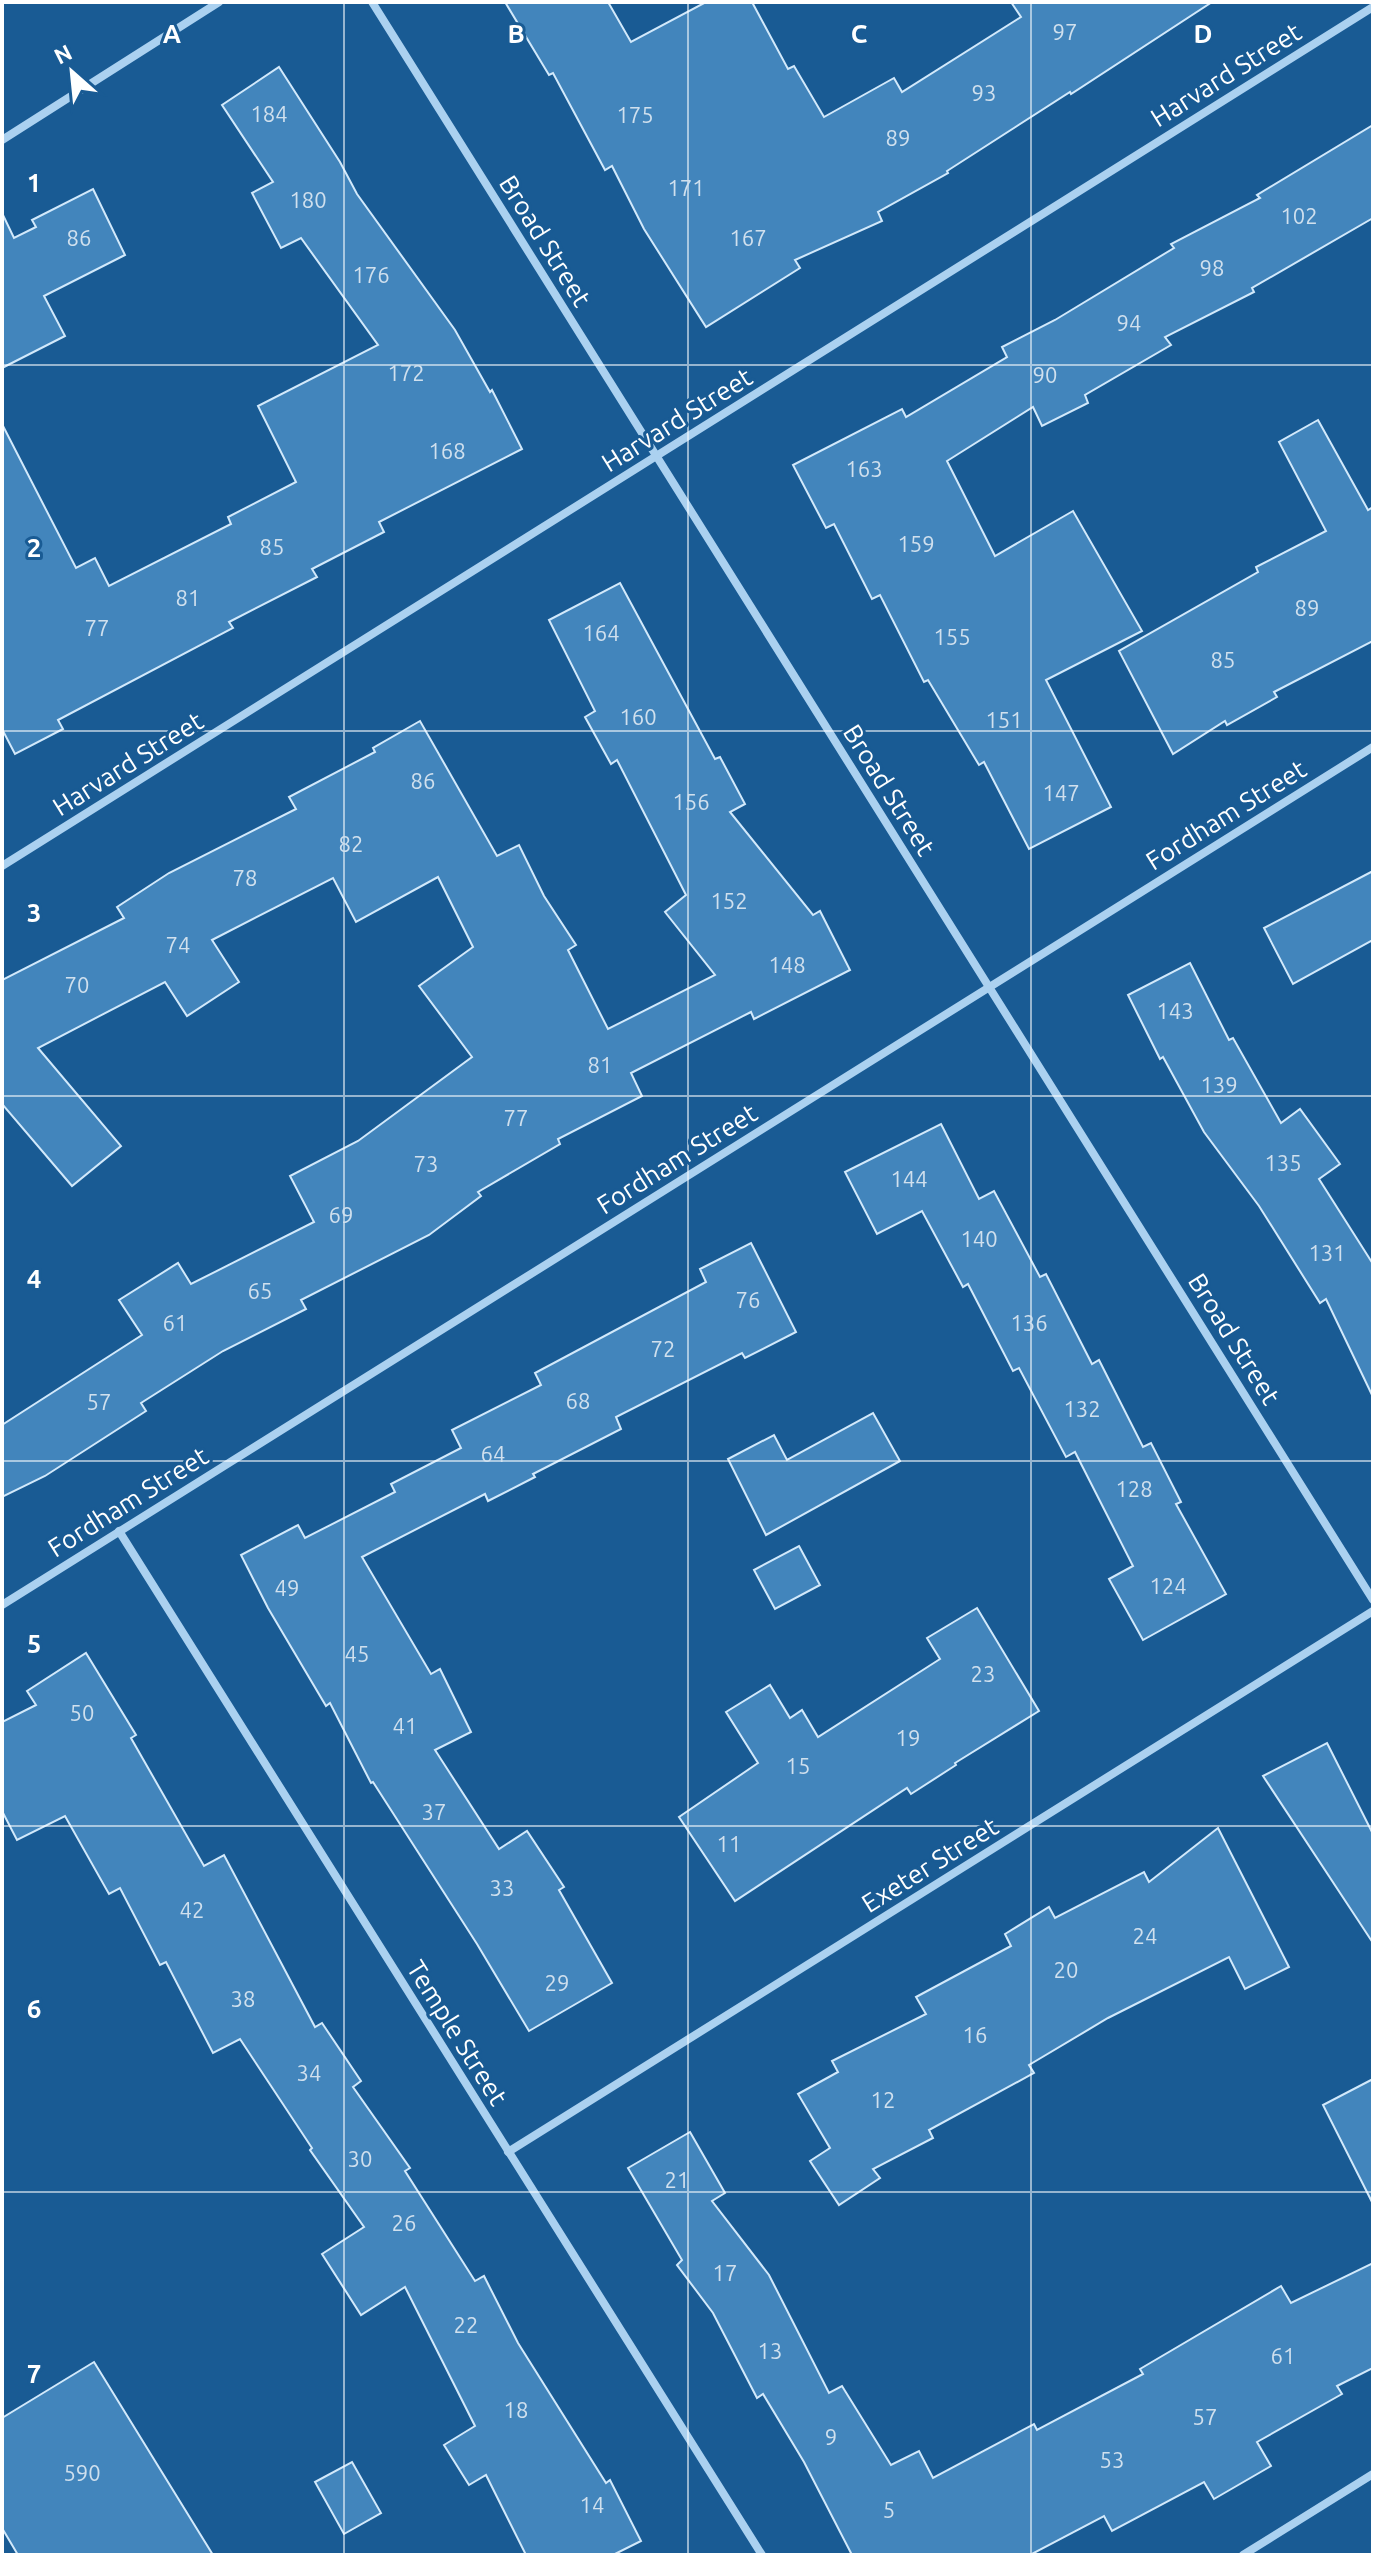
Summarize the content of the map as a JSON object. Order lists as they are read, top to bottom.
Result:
{
  "streets": {
    "street": [
      "Harvard Street",
      "Broad Street",
      "Fordham Street",
      "Exeter Street",
      "Temple Street"
    ]
  },
  "crossings": [
    ["Harvard Street", "Broad Street"],
    ["Broad Street", "Fordham Street"],
    ["Fordham Street", "Temple Street"],
    ["Exeter Street", "Temple Street"]
  ],
  "house_numbers": [
    "97",
    "93",
    "184",
    "175",
    "89",
    "171",
    "180",
    "102",
    "86",
    "167",
    "98",
    "176",
    "94",
    "172",
    "90",
    "168",
    "163",
    "159",
    "85",
    "81",
    "89",
    "77",
    "164",
    "155",
    "85",
    "160",
    "151",
    "86",
    "147",
    "156",
    "82",
    "78",
    "152",
    "74",
    "148",
    "70",
    "143",
    "81",
    "139",
    "77",
    "135",
    "73",
    "144",
    "69",
    "140",
    "131",
    "65",
    "76",
    "61",
    "136",
    "72",
    "68",
    "57",
    "132",
    "64",
    "128",
    "124",
    "49",
    "45",
    "23",
    "50",
    "41",
    "19",
    "15",
    "37",
    "11",
    "33",
    "42",
    "24",
    "20",
    "29",
    "38",
    "16",
    "34",
    "12",
    "30",
    "21",
    "26",
    "17",
    "22",
    "13",
    "61",
    "18",
    "57",
    "9",
    "53",
    "590",
    "14",
    "5"
  ],
  "north": "top left",
  "grid": {
    "columns": [
      "A",
      "B",
      "C",
      "D"
    ],
    "rows": [
      "1",
      "2",
      "3",
      "4",
      "5",
      "6",
      "7"
    ]
  }
}
